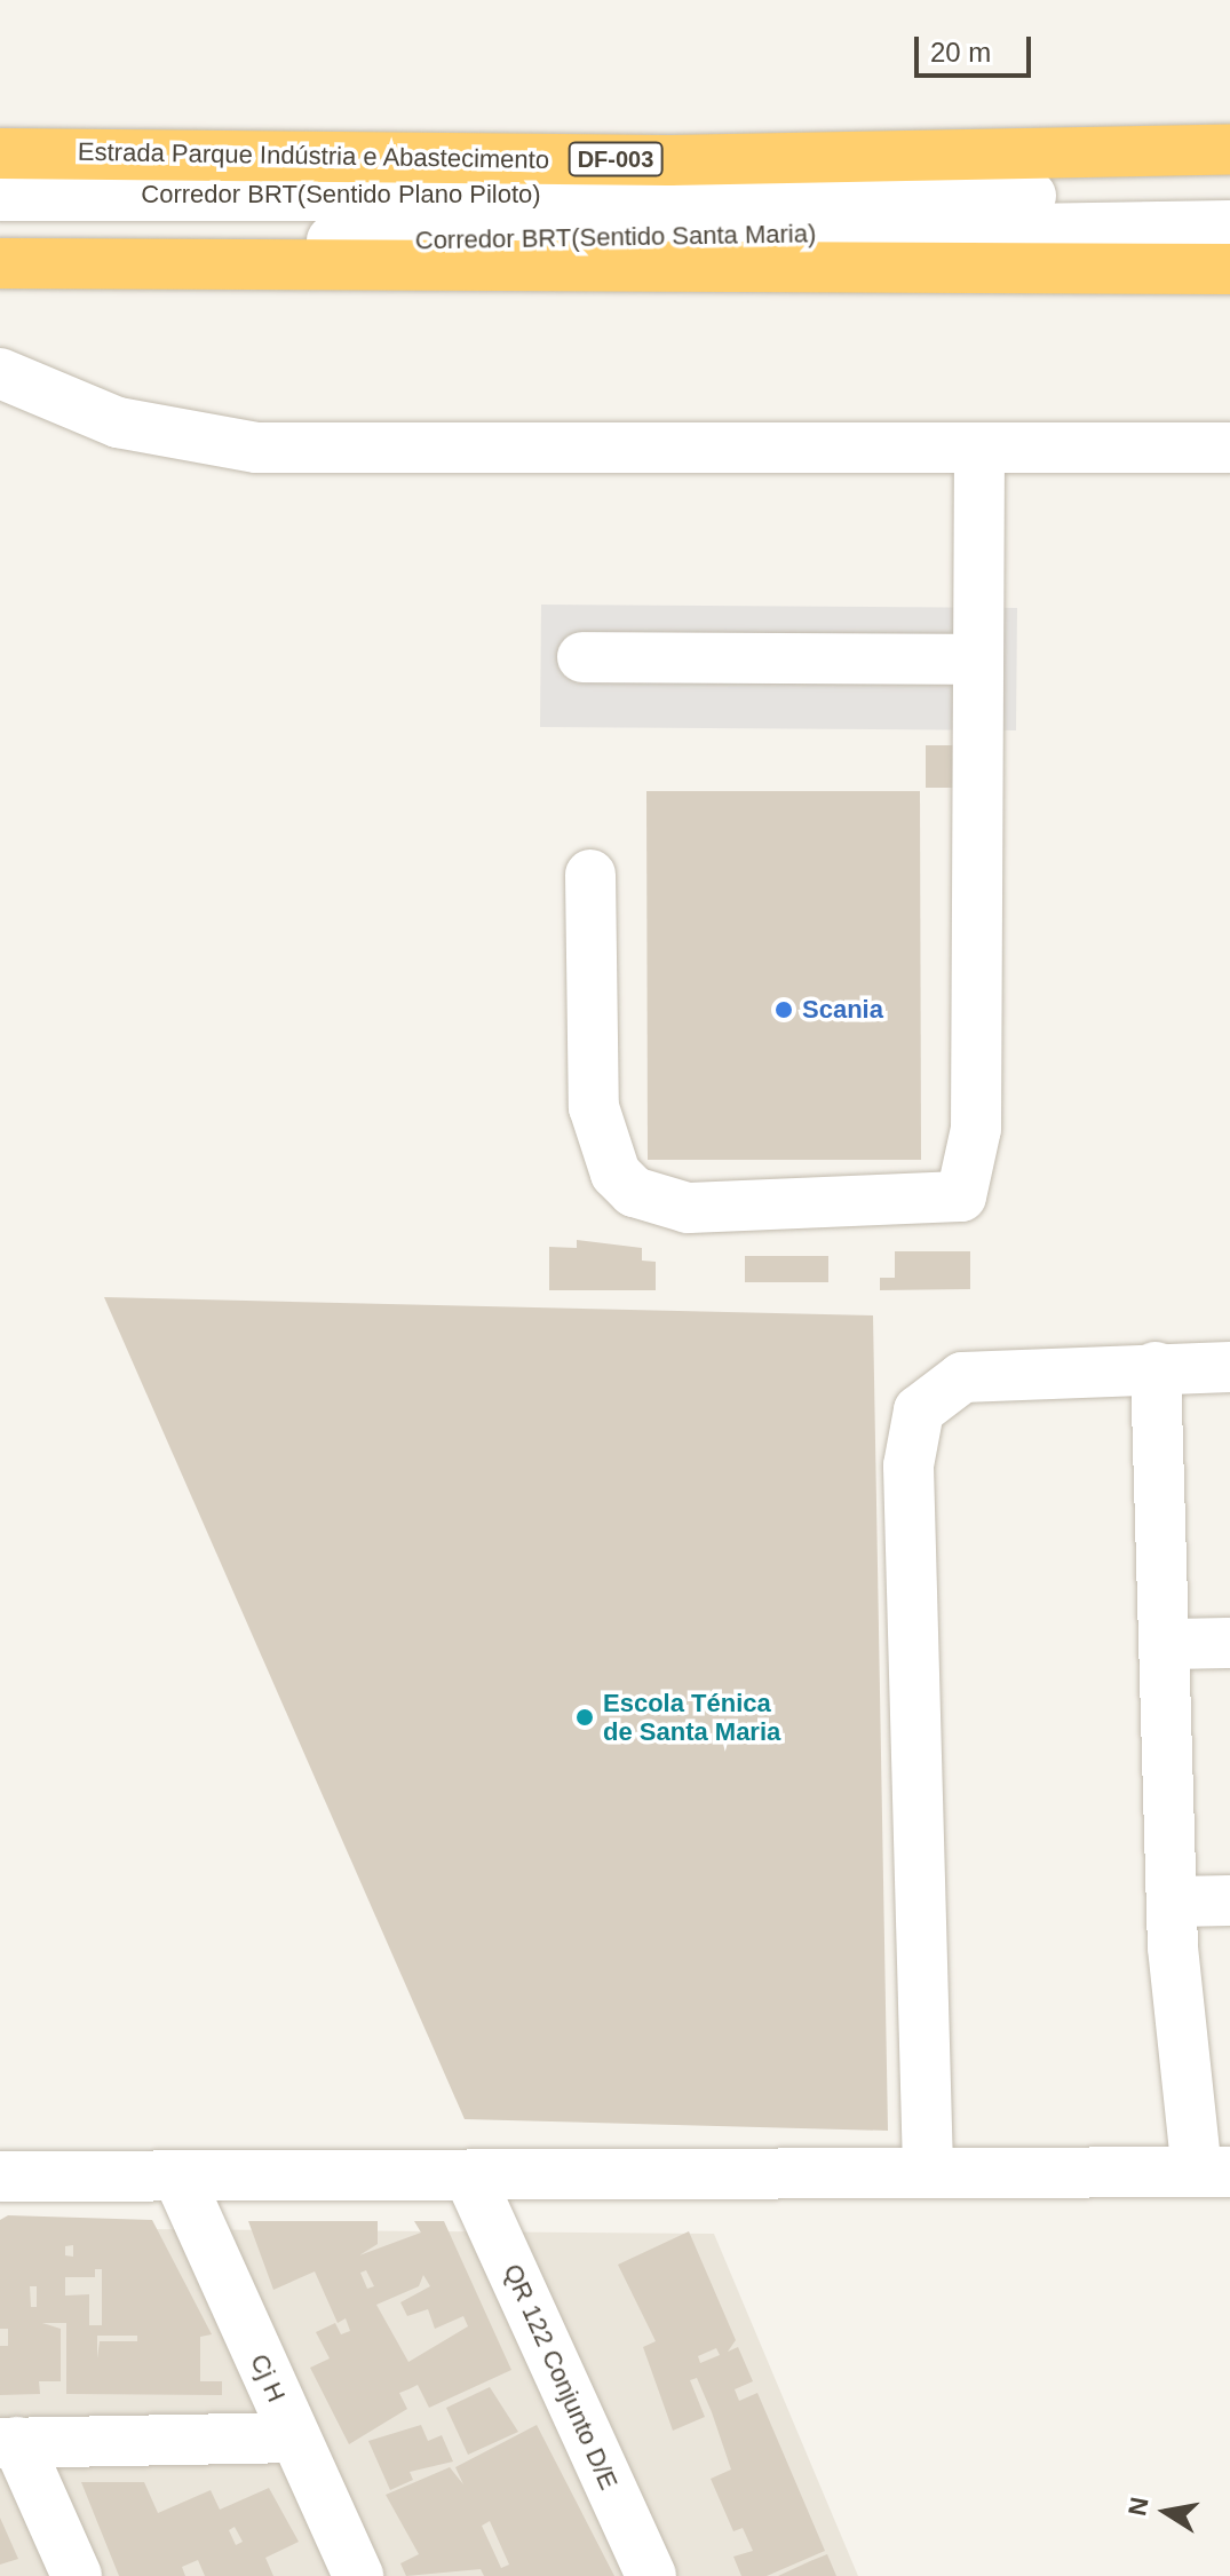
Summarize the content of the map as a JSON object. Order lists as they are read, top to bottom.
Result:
{
  "streets": {
    "highway": ["Estrada Parque Indústria e Abastecimento", "DF-003"],
    "street": [
      "Corredor BRT(Sentido Plano Piloto)",
      "Corredor BRT(Sentido Santa Maria)",
      "QR 122 Conjunto D/E",
      "Cj H"
    ]
  },
  "places": ["Scania", "Escola Ténica de Santa Maria"],
  "scale_bar": "20 m",
  "north": "left"
}
